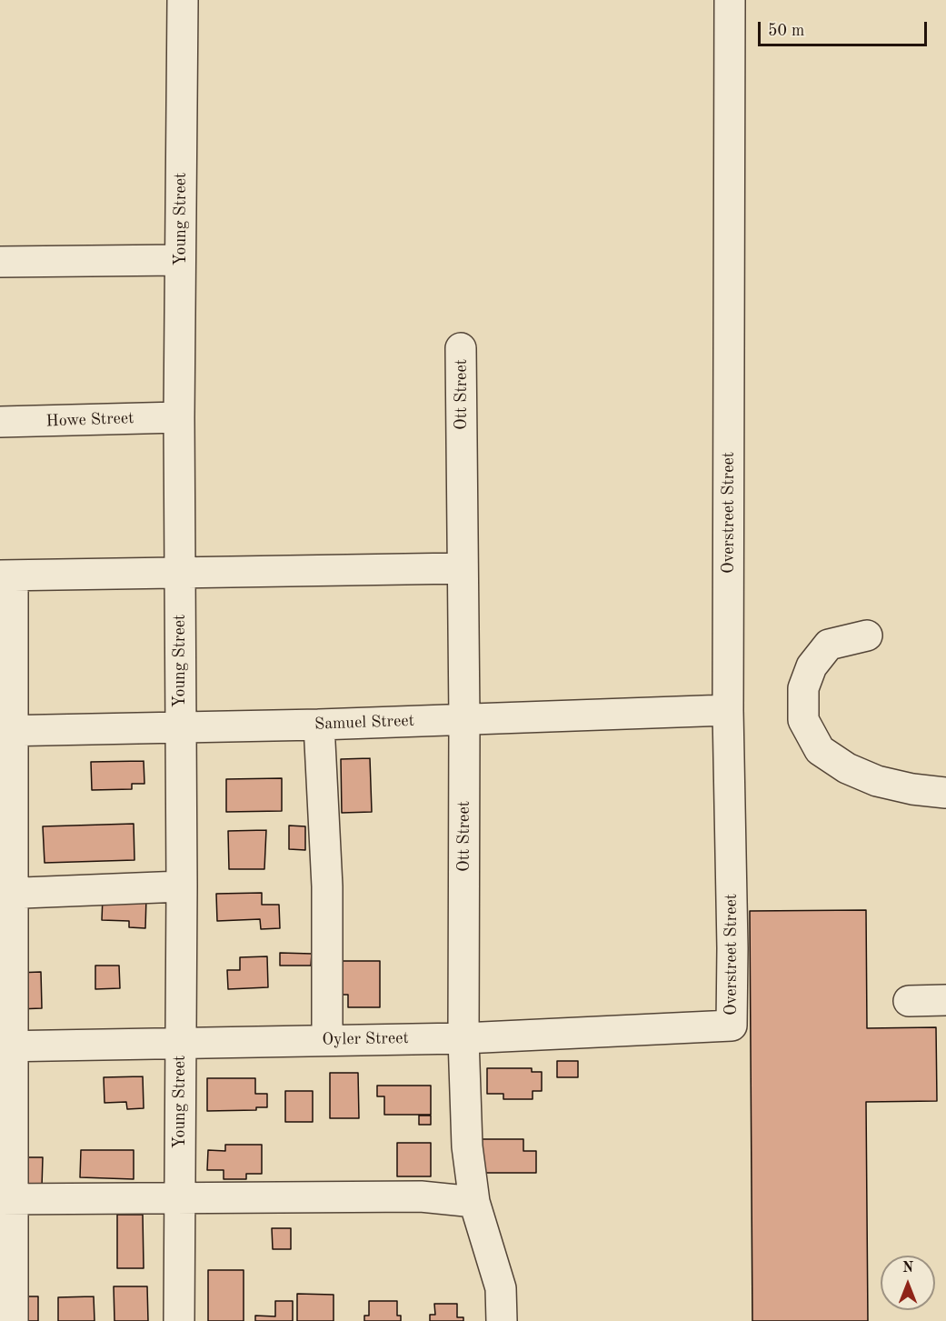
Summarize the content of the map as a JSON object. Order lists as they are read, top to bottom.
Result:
{
  "streets": {
    "street": [
      "Young Street",
      "Ott Street",
      "Howe Street",
      "Overstreet Street",
      "Samuel Street",
      "Oyler Street"
    ]
  },
  "crossings": [
    ["Young Street", "Howe Street"],
    ["Young Street", "Samuel Street"],
    ["Young Street", "Oyler Street"],
    ["Ott Street", "Samuel Street"],
    ["Ott Street", "Oyler Street"],
    ["Overstreet Street", "Samuel Street"],
    ["Overstreet Street", "Oyler Street"]
  ],
  "scale_bar": "50 m",
  "north": "top"
}
